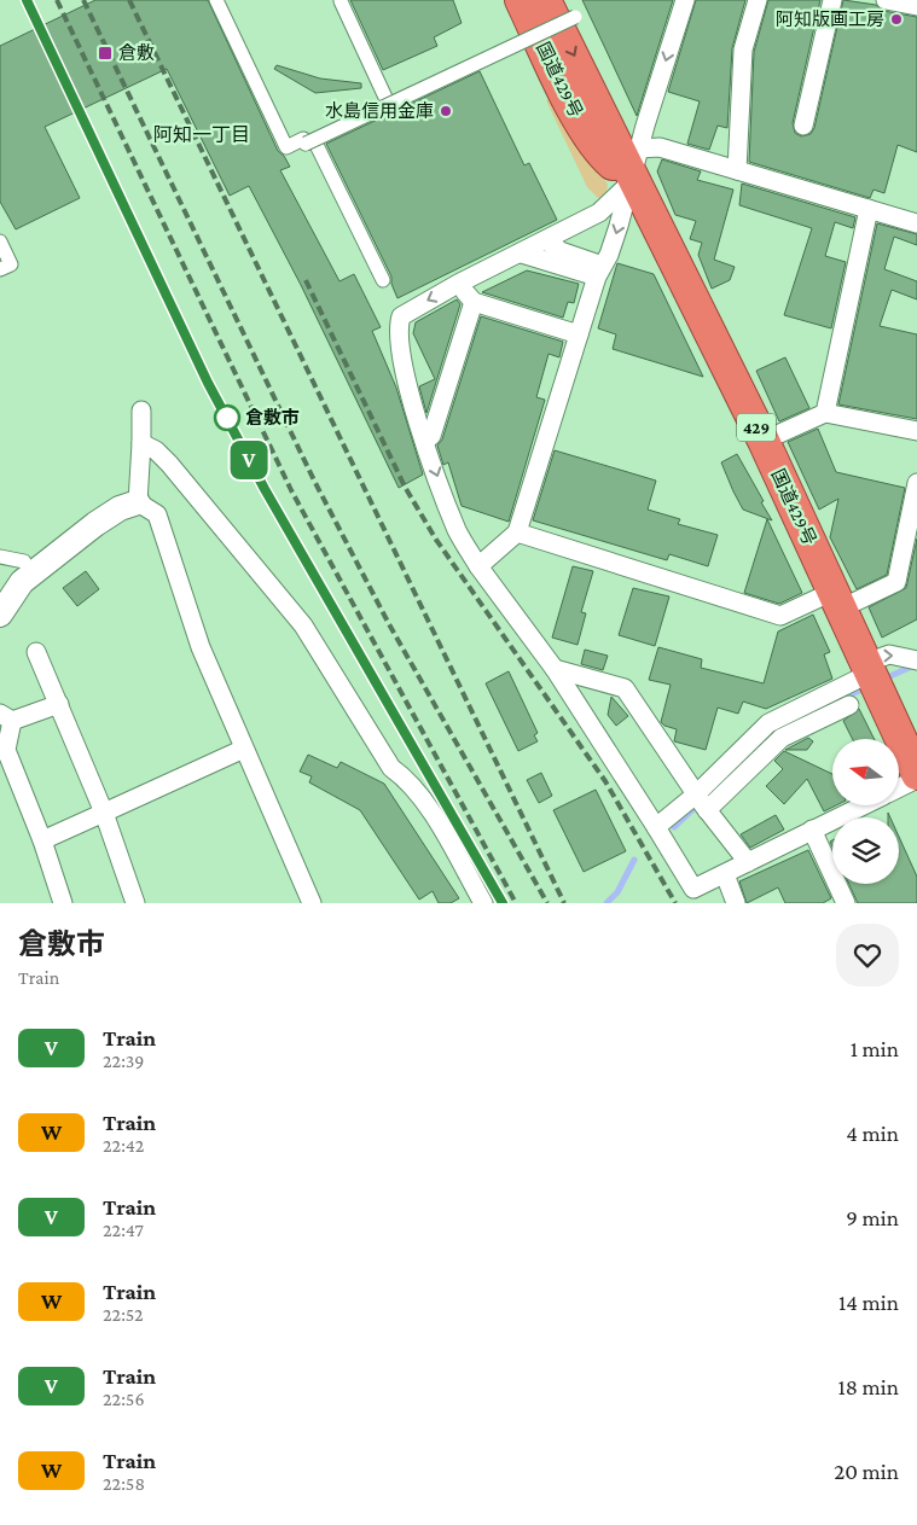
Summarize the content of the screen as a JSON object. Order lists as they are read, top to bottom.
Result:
{
  "streets": {
    "highway": ["国道429号", "429"]
  },
  "districts": ["阿知一丁目"],
  "places": {
    "other": ["阿知版画工房", "水島信用金庫", "倉敷市"],
    "transit": ["倉敷"]
  },
  "north": "left",
  "page": {
    "on_map": "V",
    "heading": ["倉敷市", "Train"],
    "list": [
      {
        "mark": "V",
        "name": "Train",
        "note": "22:39",
        "value": "1 min"
      },
      {
        "mark": "W",
        "name": "Train",
        "note": "22:42",
        "value": "4 min"
      },
      {
        "mark": "V",
        "name": "Train",
        "note": "22:47",
        "value": "9 min"
      },
      {
        "mark": "W",
        "name": "Train",
        "note": "22:52",
        "value": "14 min"
      },
      {
        "mark": "V",
        "name": "Train",
        "note": "22:56",
        "value": "18 min"
      },
      {
        "mark": "W",
        "name": "Train",
        "note": "22:58",
        "value": "20 min"
      }
    ]
  }
}
